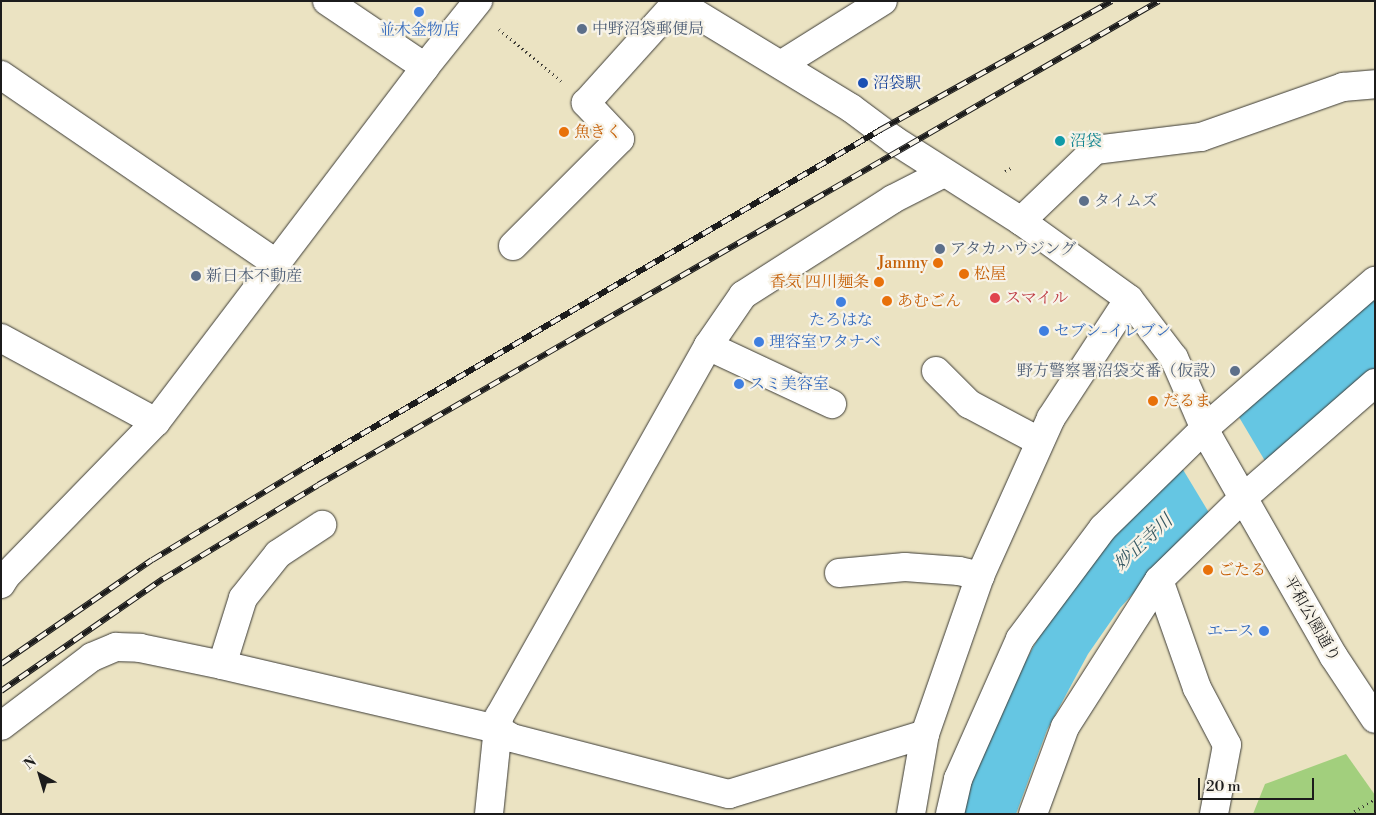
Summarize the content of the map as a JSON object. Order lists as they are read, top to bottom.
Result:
{
  "streets": {
    "street": ["平和公園通り"]
  },
  "water": ["妙正寺川"],
  "places": [
    "並木金物店",
    "中野沼袋郵便局",
    "沼袋駅",
    "魚きく",
    "沼袋",
    "タイムズ",
    "アタカハウジング",
    "Jammy",
    "松屋",
    "新日本不動産",
    "香気 四川麺条",
    "スマイル",
    "あむごん",
    "たろはな",
    "セブン-イレブン",
    "理容室ワタナベ",
    "野方警察署沼袋交番（仮設）",
    "スミ美容室",
    "だるま",
    "ごたる",
    "エース"
  ],
  "scale_bar": "20 m",
  "north": "top left"
}
